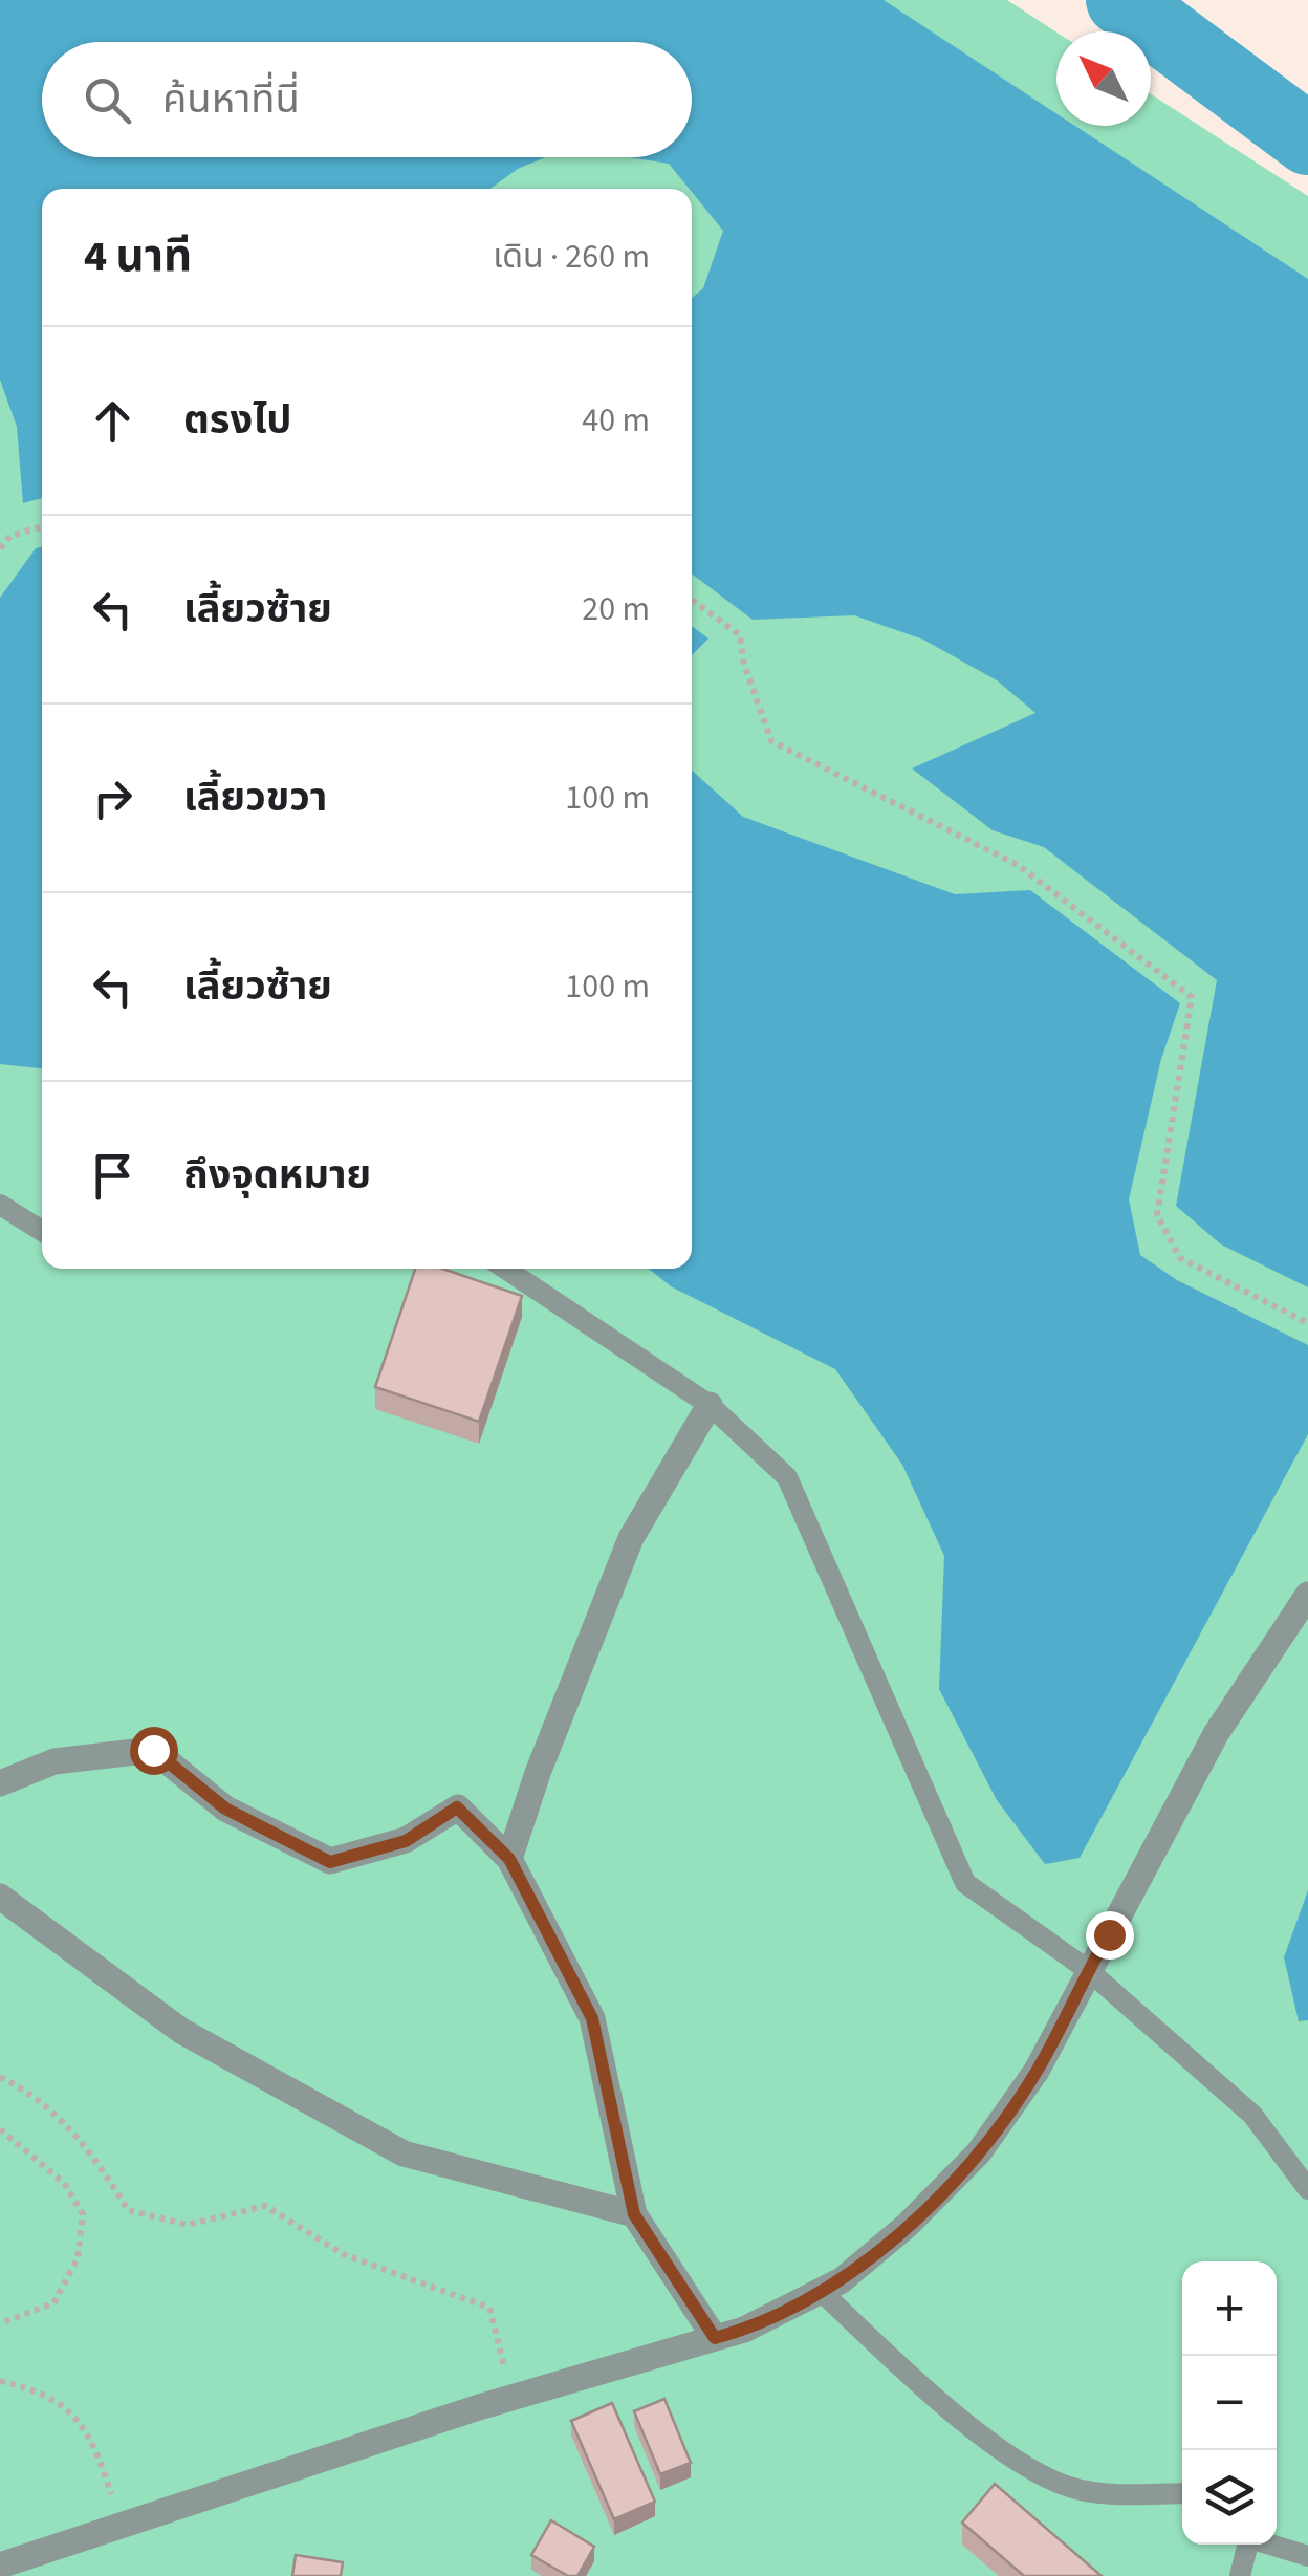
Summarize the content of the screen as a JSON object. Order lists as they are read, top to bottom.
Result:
{
  "north": "top left",
  "page": {
    "search": "ค้นหาที่นี่",
    "heading": ["4 นาที", "เดิน · 260 m"],
    "list": [
      ["ตรงไป", "40 m"],
      ["เลี้ยวซ้าย", "20 m"],
      ["เลี้ยวขวา", "100 m"],
      ["เลี้ยวซ้าย", "100 m"],
      "ถึงจุดหมาย"
    ],
    "map_buttons": ["+", "−"]
  }
}
